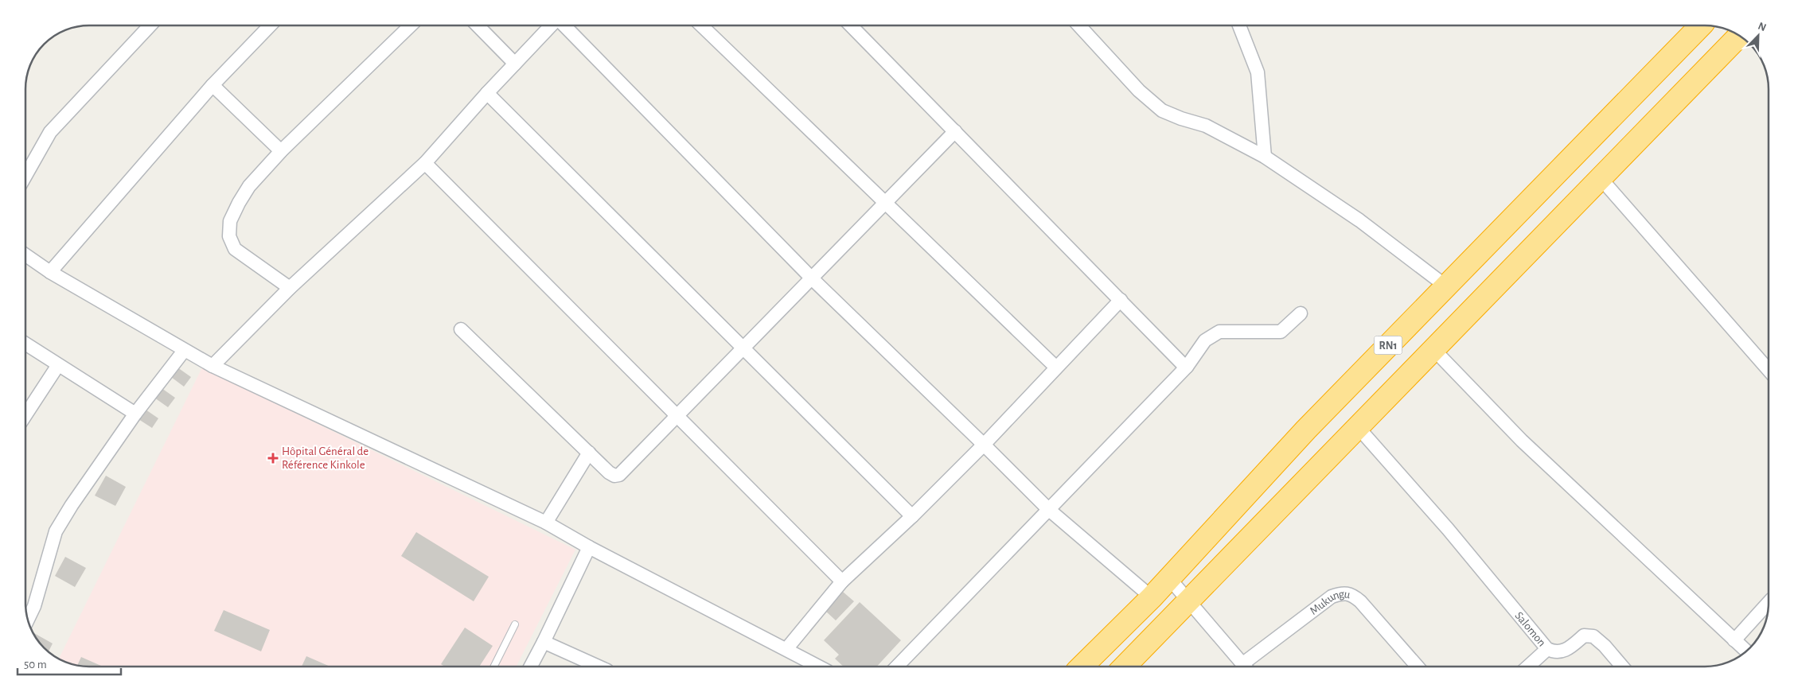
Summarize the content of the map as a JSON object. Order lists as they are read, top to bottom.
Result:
{
  "streets": {
    "highway": ["RN1"],
    "street": ["Mukungu", "Salomon"]
  },
  "places": {
    "health": ["Hôpital Général de Référence Kinkole"]
  },
  "scale_bar": "50 m",
  "north": "top right"
}
